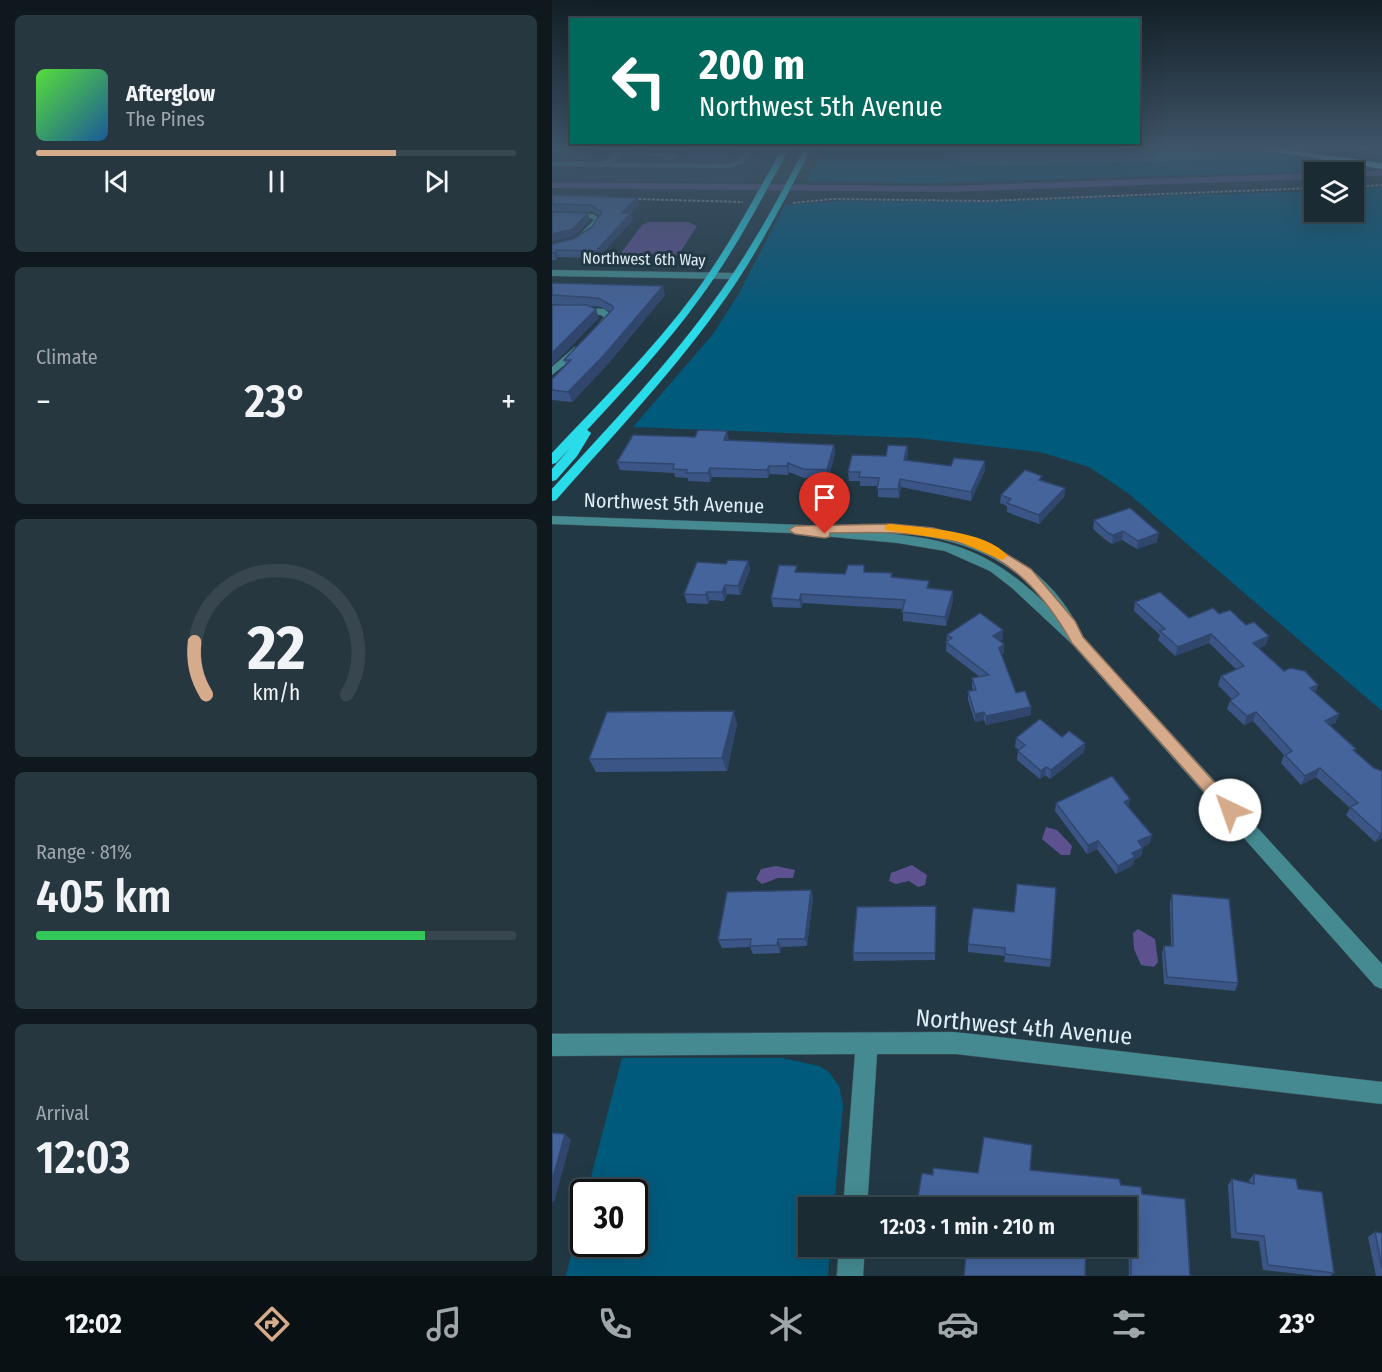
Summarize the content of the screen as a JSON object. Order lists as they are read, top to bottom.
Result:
{
  "streets": {
    "street": ["Northwest 6th Way", "Northwest 5th Avenue", "Northwest 4th Avenue"]
  },
  "page": {
    "turn": ["200 m", "Northwest 5th Avenue"],
    "song": ["Afterglow", "The Pines"],
    "tile": [
      "Climate",
      ["Range · 81%", "405 km"],
      ["Arrival", "12:03"]
    ],
    "heat": ["−", "23°", "+"],
    "limit": "30",
    "trip": "12:03 · 1 min · 210 m",
    "tabs": ["12:02", "23°"],
    "gauge": ["22", "km/h"]
  }
}
